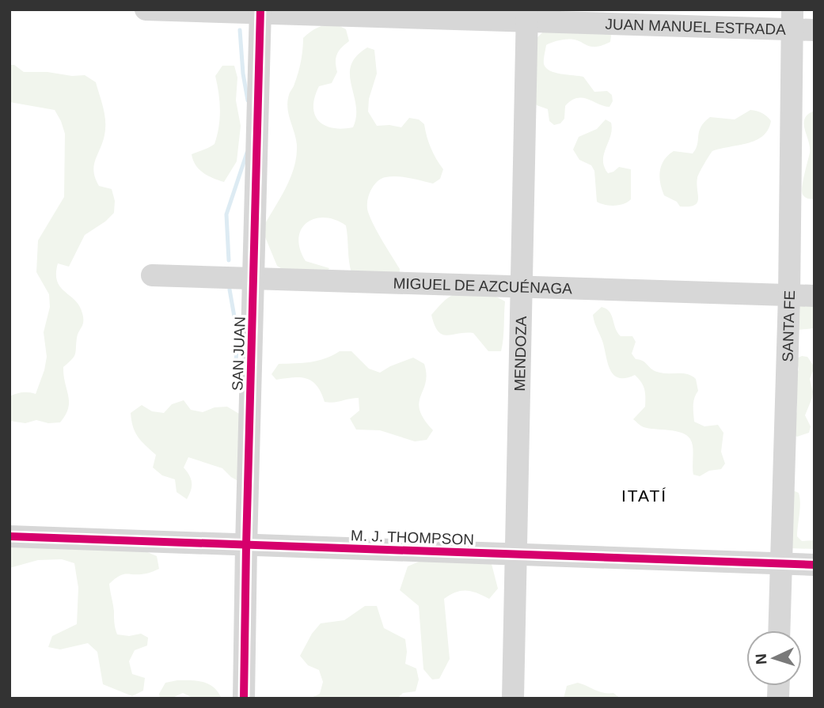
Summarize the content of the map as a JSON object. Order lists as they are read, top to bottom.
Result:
{
  "streets": {
    "street": [
      "JUAN MANUEL ESTRADA",
      "MIGUEL DE AZCUÉNAGA",
      "SANTA FE",
      "SAN JUAN",
      "MENDOZA",
      "M. J. THOMPSON"
    ]
  },
  "crossings": [
    ["JUAN MANUEL ESTRADA", "SANTA FE"],
    ["JUAN MANUEL ESTRADA", "SAN JUAN"],
    ["JUAN MANUEL ESTRADA", "MENDOZA"],
    ["MIGUEL DE AZCUÉNAGA", "SANTA FE"],
    ["MIGUEL DE AZCUÉNAGA", "SAN JUAN"],
    ["MIGUEL DE AZCUÉNAGA", "MENDOZA"],
    ["SANTA FE", "M. J. THOMPSON"],
    ["SAN JUAN", "M. J. THOMPSON"],
    ["MENDOZA", "M. J. THOMPSON"]
  ],
  "districts": ["ITATÍ"],
  "north": "left"
}
